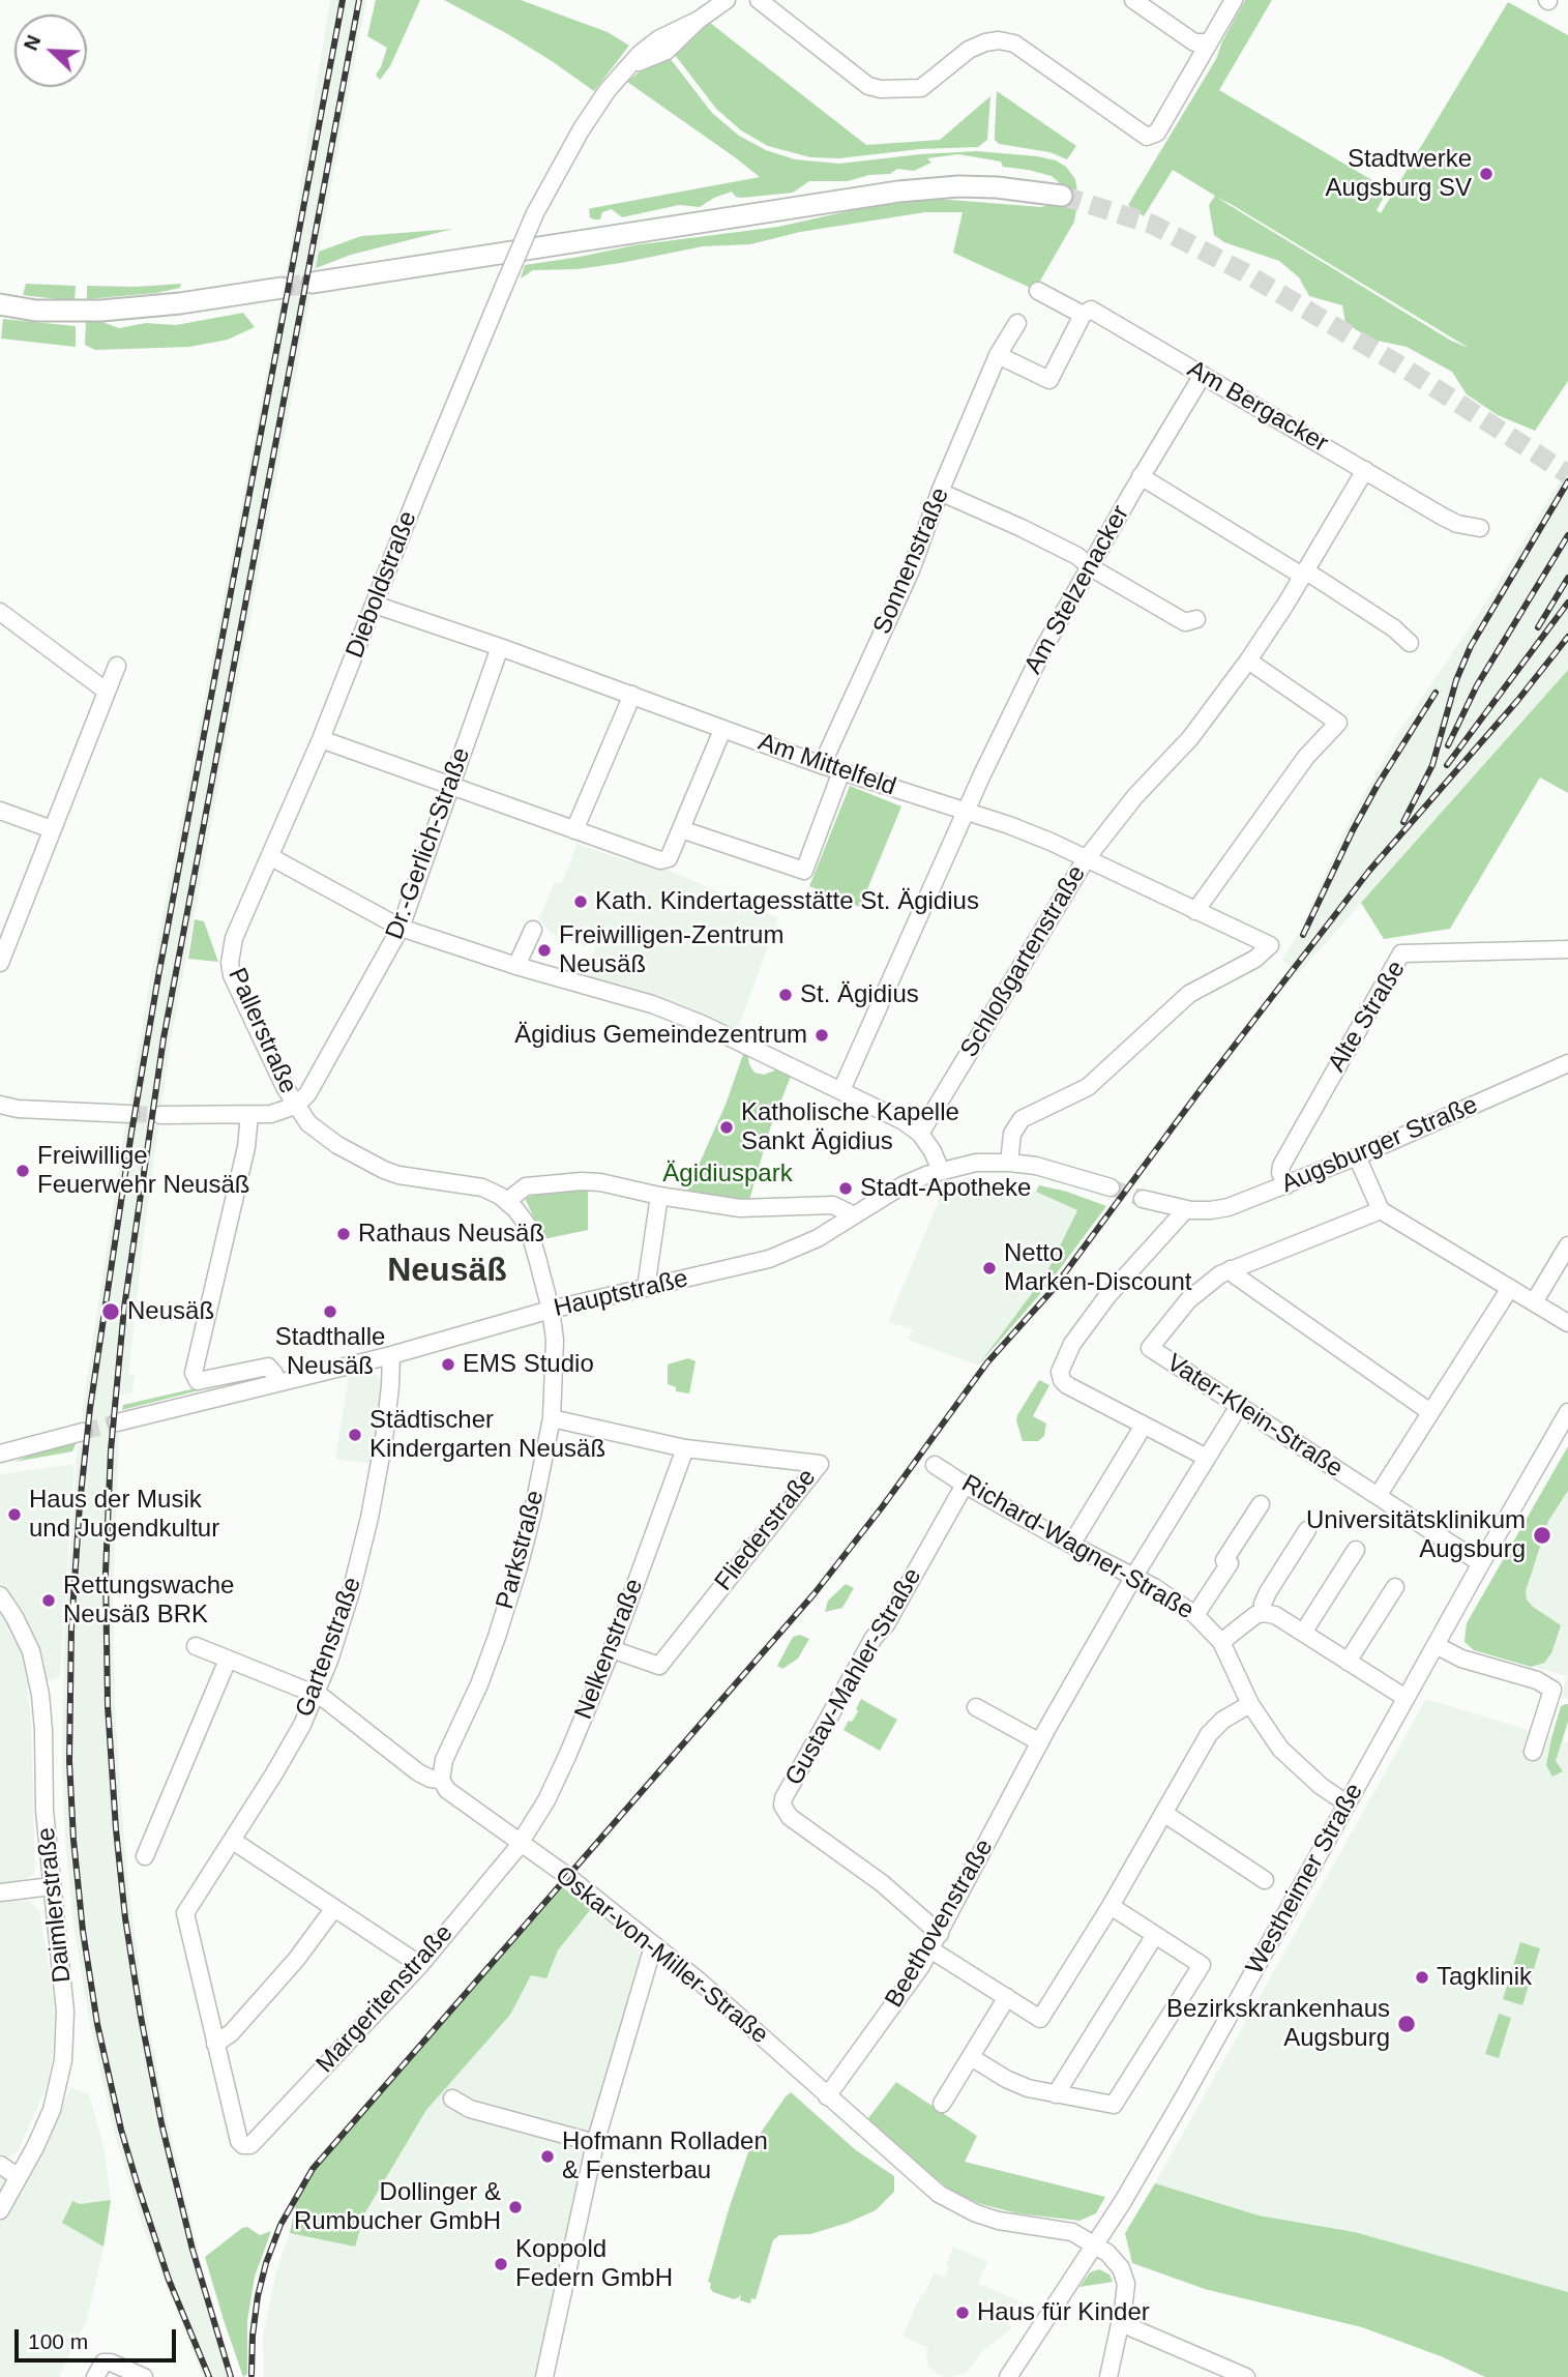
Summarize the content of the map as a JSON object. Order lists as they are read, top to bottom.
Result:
{
  "streets": {
    "street": [
      "Am Bergacker",
      "Sonnenstraße",
      "Dieboldstraße",
      "Am Stelzenacker",
      "Am Mittelfeld",
      "Dr.-Gerlich-Straße",
      "Schloßgartenstraße",
      "Alte Straße",
      "Pallerstraße",
      "Augsburger Straße",
      "Hauptstraße",
      "Vater-Klein-Straße",
      "Fliederstraße",
      "Richard-Wagner-Straße",
      "Parkstraße",
      "Gartenstraße",
      "Nelkenstraße",
      "Gustav-Mahler-Straße",
      "Westheimer Straße",
      "Daimlerstraße",
      "Beethovenstraße",
      "Oskar-von-Miller-Straße",
      "Margeritenstraße"
    ]
  },
  "crossings": [
    ["Am Bergacker", "Am Stelzenacker"],
    ["Sonnenstraße", "Am Mittelfeld"],
    ["Dieboldstraße", "Am Mittelfeld"],
    ["Dieboldstraße", "Pallerstraße"],
    ["Am Stelzenacker", "Am Mittelfeld"],
    ["Am Mittelfeld", "Dr.-Gerlich-Straße"],
    ["Am Mittelfeld", "Schloßgartenstraße"],
    ["Am Mittelfeld", "Hauptstraße"],
    ["Dr.-Gerlich-Straße", "Pallerstraße"],
    ["Alte Straße", "Augsburger Straße"],
    ["Pallerstraße", "Parkstraße"],
    ["Hauptstraße", "Parkstraße"],
    ["Hauptstraße", "Gartenstraße"],
    ["Vater-Klein-Straße", "Westheimer Straße"],
    ["Vater-Klein-Straße", "Beethovenstraße"],
    ["Fliederstraße", "Parkstraße"],
    ["Fliederstraße", "Nelkenstraße"],
    ["Richard-Wagner-Straße", "Gustav-Mahler-Straße"],
    ["Richard-Wagner-Straße", "Westheimer Straße"],
    ["Richard-Wagner-Straße", "Beethovenstraße"],
    ["Parkstraße", "Oskar-von-Miller-Straße"],
    ["Gartenstraße", "Oskar-von-Miller-Straße"],
    ["Gartenstraße", "Margeritenstraße"],
    ["Nelkenstraße", "Oskar-von-Miller-Straße"],
    ["Nelkenstraße", "Margeritenstraße"],
    ["Gustav-Mahler-Straße", "Beethovenstraße"],
    ["Westheimer Straße", "Oskar-von-Miller-Straße"],
    ["Beethovenstraße", "Oskar-von-Miller-Straße"],
    ["Oskar-von-Miller-Straße", "Margeritenstraße"]
  ],
  "districts": ["Neusäß"],
  "parks": ["Ägidiuspark"],
  "places": [
    "Stadtwerke Augsburg SV",
    "Kath. Kindertagesstätte St. Ägidius",
    "Freiwilligen-Zentrum Neusäß",
    "St. Ägidius",
    "Ägidius Gemeindezentrum",
    "Katholische Kapelle Sankt Ägidius",
    "Freiwillige Feuerwehr Neusäß",
    "Stadt-Apotheke",
    "Rathaus Neusäß",
    "Netto Marken-Discount",
    "Neusäß",
    "Stadthalle Neusäß",
    "EMS Studio",
    "Städtischer Kindergarten Neusäß",
    "Haus der Musik und Jugendkultur",
    "Universitätsklinikum Augsburg",
    "Rettungswache Neusäß BRK",
    "Tagklinik",
    "Bezirkskrankenhaus Augsburg",
    "Hofmann Rolladen & Fensterbau",
    "Dollinger & Rumbucher GmbH",
    "Koppold Federn GmbH",
    "Haus für Kinder"
  ],
  "scale_bar": "100 m",
  "north": "top left"
}
